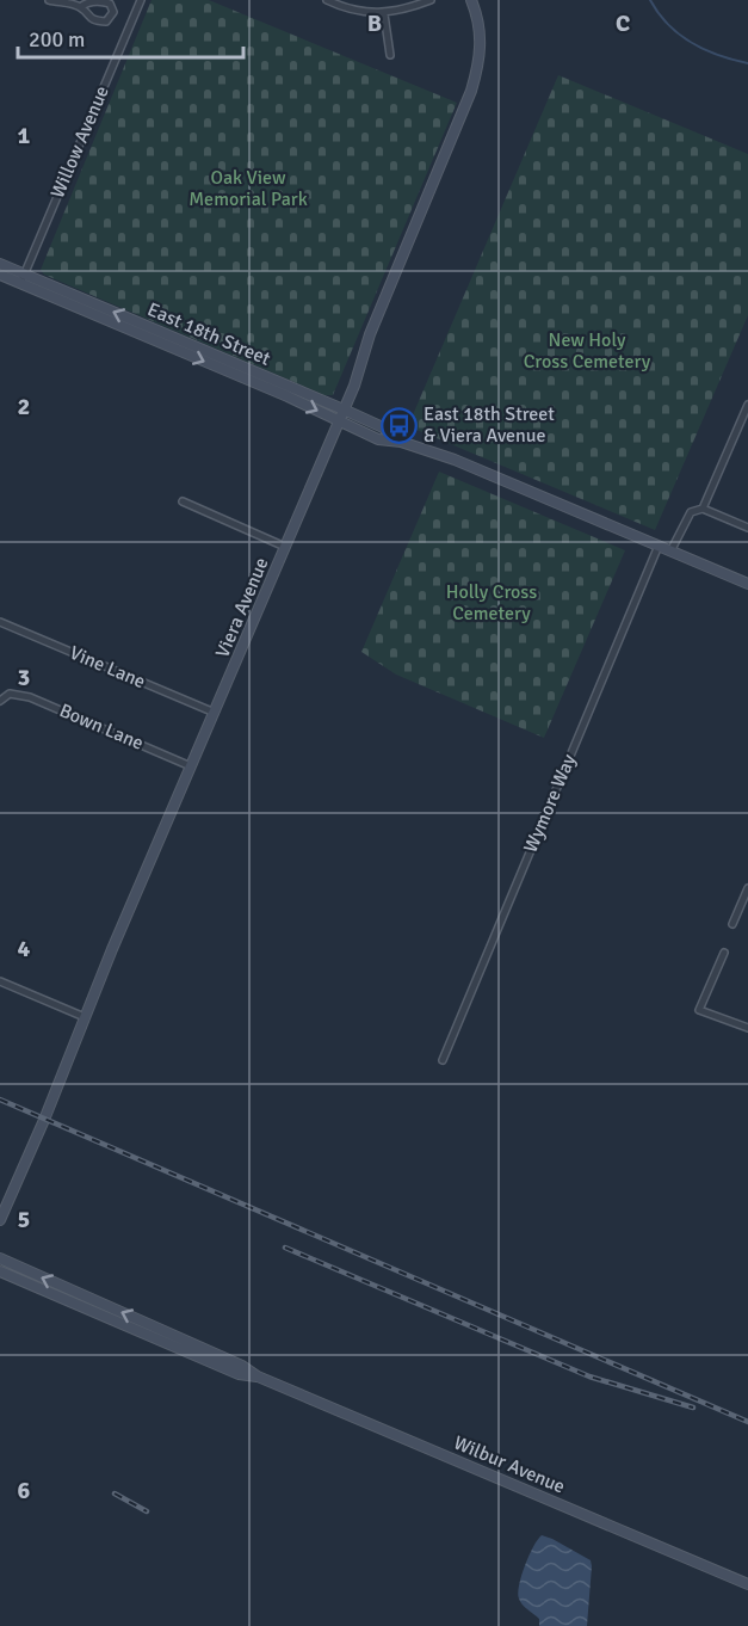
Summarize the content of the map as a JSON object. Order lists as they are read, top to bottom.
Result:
{
  "streets": {
    "main road": ["East 18th Street", "Viera Avenue", "Wilbur Avenue"],
    "street": [
      "Willow Avenue",
      "Vine Lane",
      "Bown Lane",
      "Wymore Way"
    ]
  },
  "crossings": [
    ["Willow Avenue", "East 18th Street"],
    ["East 18th Street", "Viera Avenue"],
    ["East 18th Street", "Wymore Way"],
    ["Viera Avenue", "Vine Lane"],
    ["Viera Avenue", "Bown Lane"]
  ],
  "parks": ["Oak View Memorial Park", "New Holy Cross Cemetery", "Holly Cross Cemetery"],
  "places": {
    "bus stop": ["East 18th Street & Viera Avenue"]
  },
  "scale_bar": "200 m",
  "grid": {
    "columns": ["B", "C"],
    "rows": [
      "1",
      "2",
      "3",
      "4",
      "5",
      "6"
    ]
  }
}
